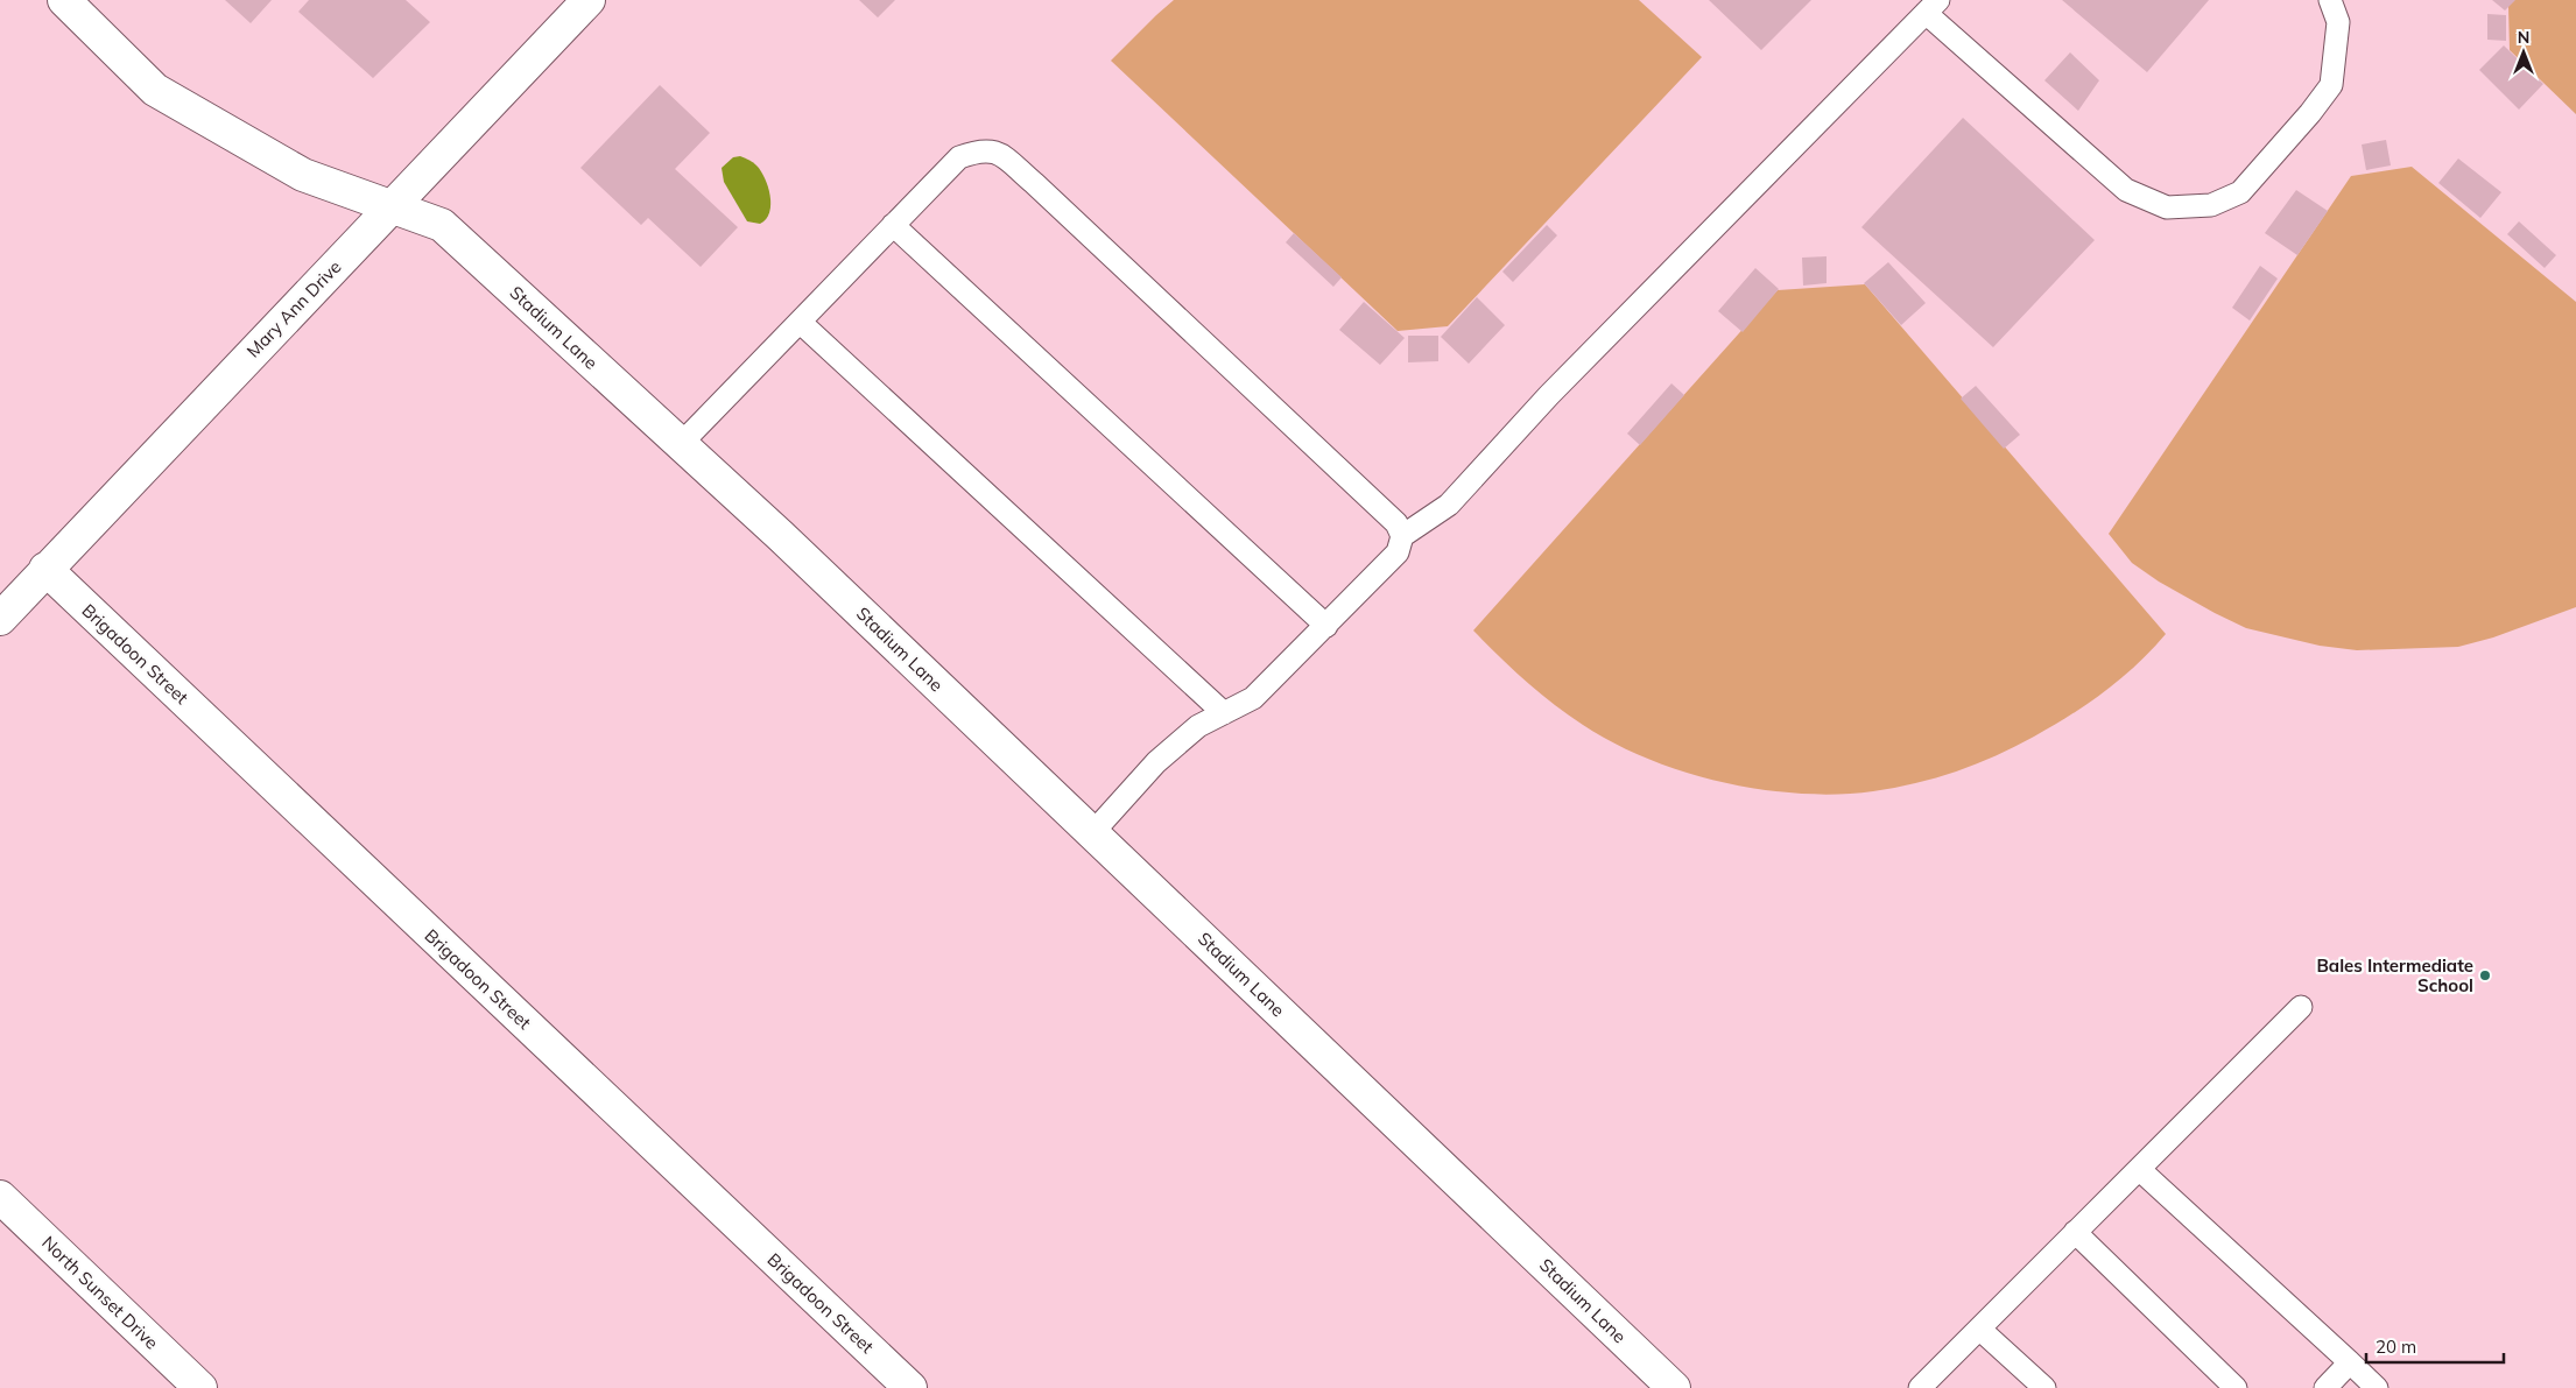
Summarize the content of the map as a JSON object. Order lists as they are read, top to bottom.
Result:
{
  "streets": {
    "street": [
      "Mary Ann Drive",
      "Stadium Lane",
      "Brigadoon Street",
      "North Sunset Drive"
    ]
  },
  "crossings": [
    ["Mary Ann Drive", "Stadium Lane"],
    ["Mary Ann Drive", "Brigadoon Street"]
  ],
  "places": ["Bales Intermediate School"],
  "scale_bar": "20 m",
  "north": "top"
}
